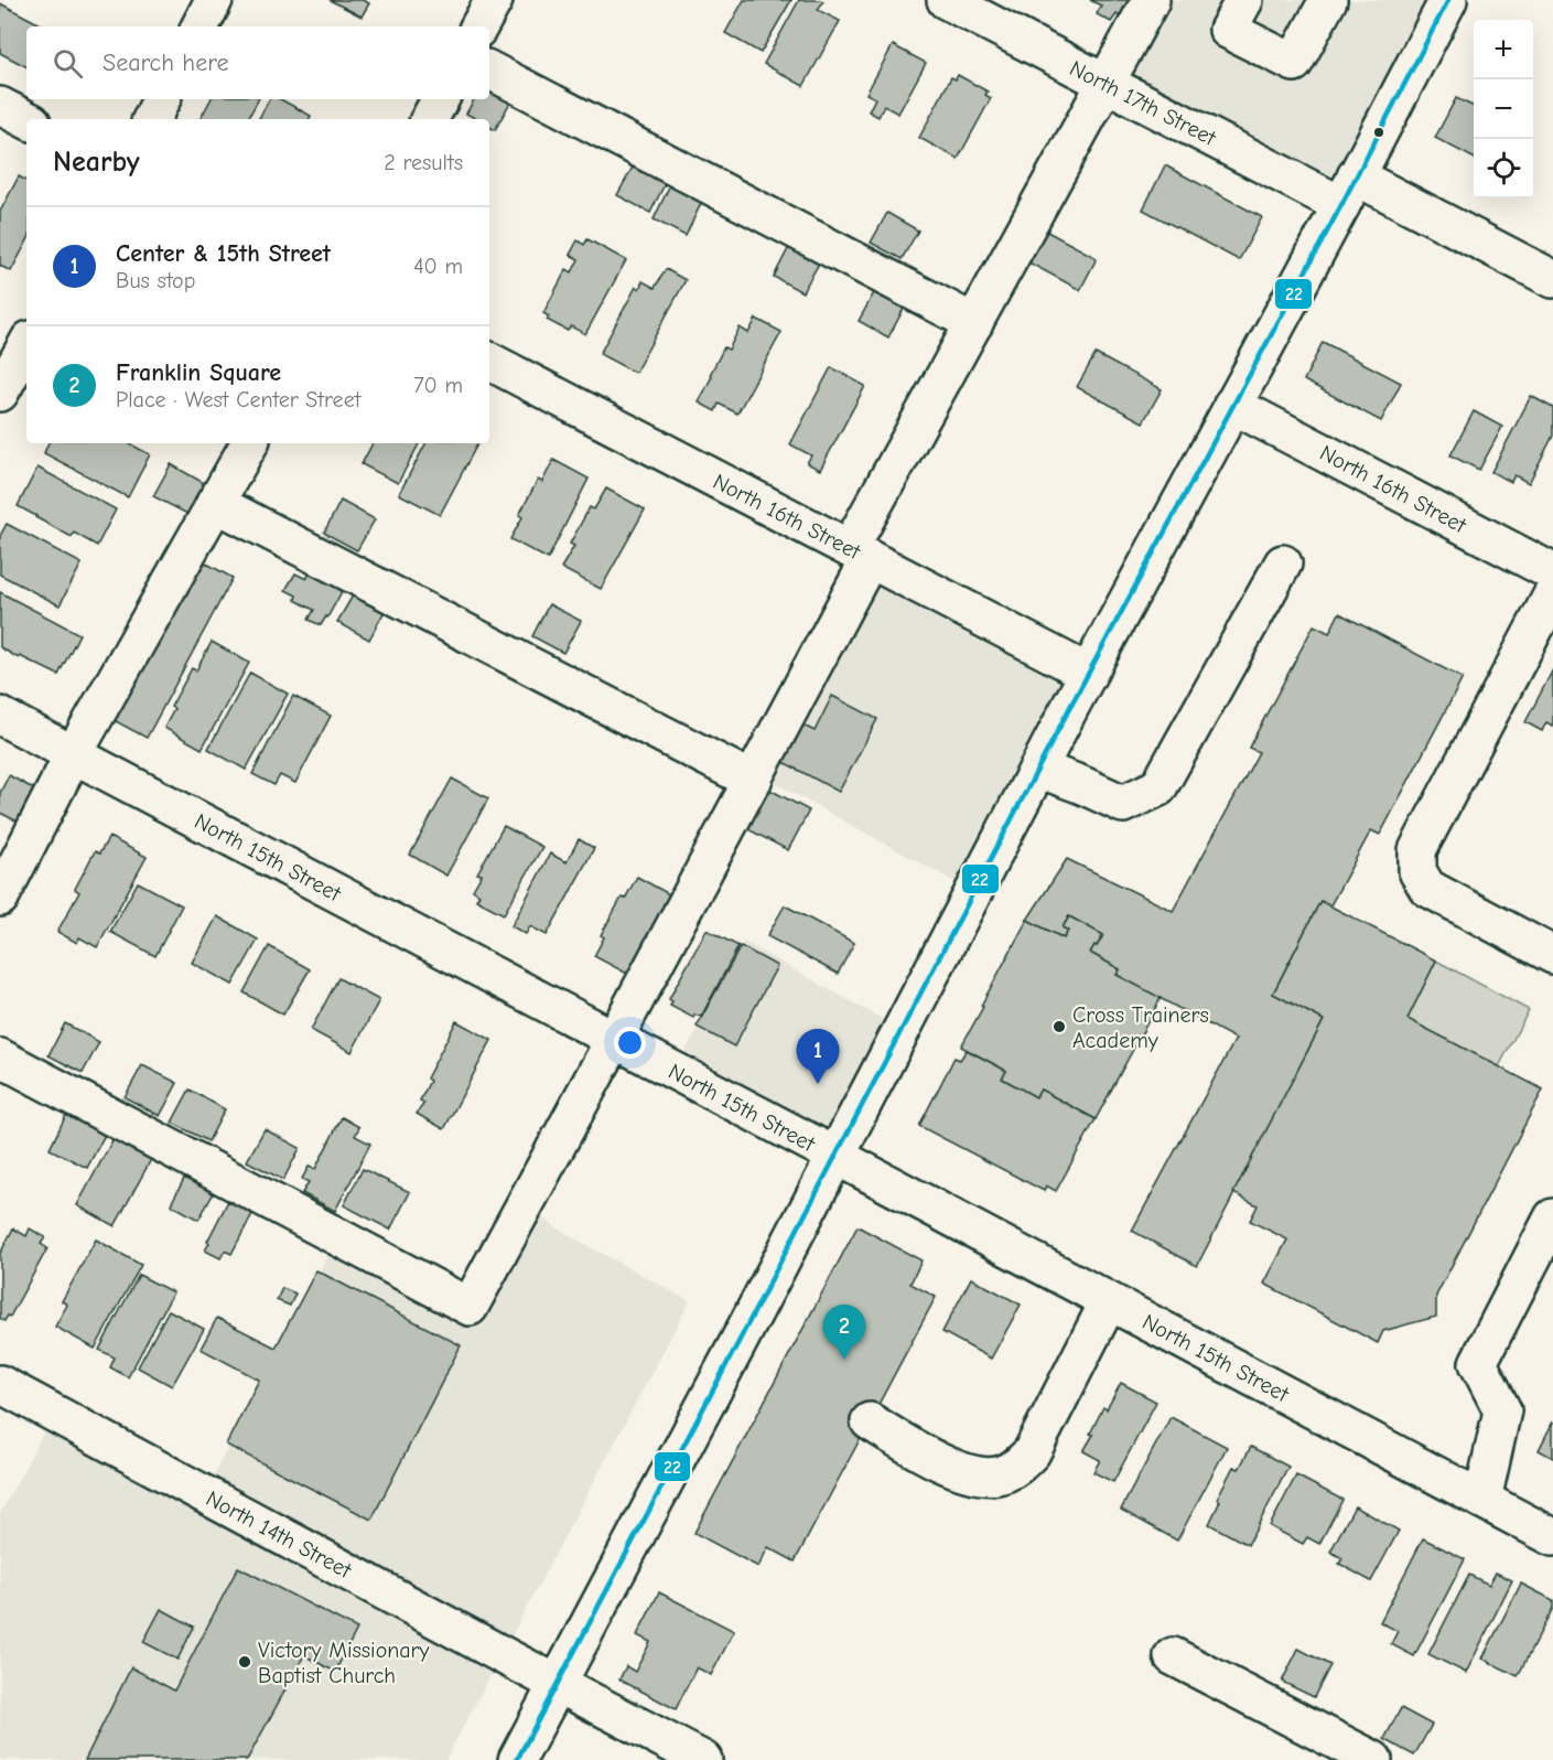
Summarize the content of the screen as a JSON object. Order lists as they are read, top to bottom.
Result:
{
  "streets": {
    "street": [
      "North 17th Street",
      "North 16th Street",
      "North 15th Street",
      "North 14th Street"
    ]
  },
  "places": ["Cross Trainers Academy", "Victory Missionary Baptist Church"],
  "lines": ["transit line 22"],
  "page": {
    "map_buttons": ["+", "−"],
    "search": "Search here",
    "heading": ["Nearby", "2 results"],
    "list": [
      {
        "mark": "1",
        "name": "Center & 15th Street",
        "note": "Bus stop",
        "value": "40 m"
      },
      {
        "mark": "2",
        "name": "Franklin Square",
        "note": "Place · West Center Street",
        "value": "70 m"
      }
    ],
    "pins": ["1", "2"]
  }
}
